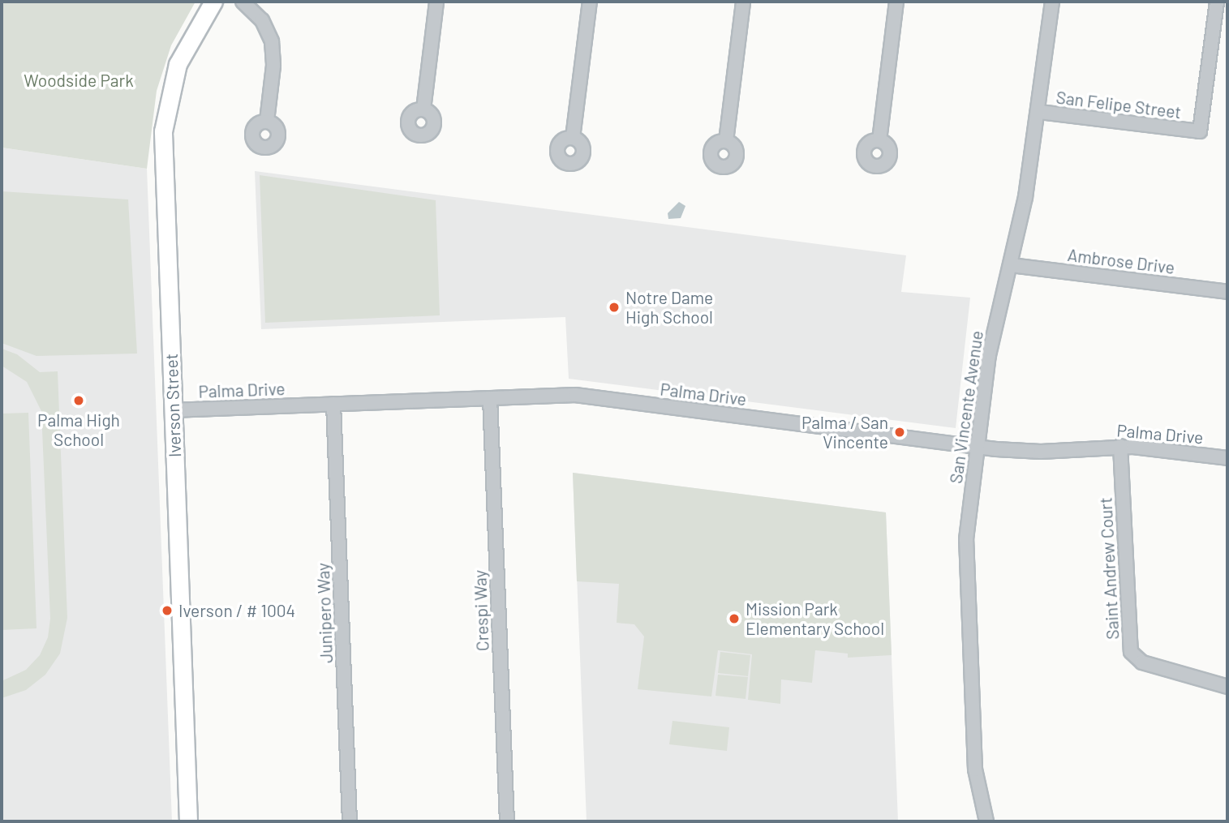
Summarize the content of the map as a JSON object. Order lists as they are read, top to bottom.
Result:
{
  "streets": {
    "street": [
      "San Felipe Street",
      "Ambrose Drive",
      "Palma Drive",
      "Iverson Street",
      "San Vincente Avenue",
      "Saint Andrew Court",
      "Crespi Way",
      "Junipero Way"
    ]
  },
  "crossings": [
    ["San Felipe Street", "San Vincente Avenue"],
    ["Ambrose Drive", "San Vincente Avenue"],
    ["Palma Drive", "Iverson Street"],
    ["Palma Drive", "San Vincente Avenue"],
    ["Palma Drive", "Saint Andrew Court"],
    ["Palma Drive", "Crespi Way"],
    ["Palma Drive", "Junipero Way"]
  ],
  "parks": ["Woodside Park"],
  "places": [
    "Notre Dame High School",
    "Palma High School",
    "Palma / San Vincente",
    "Iverson / # 1004",
    "Mission Park Elementary School"
  ]
}
